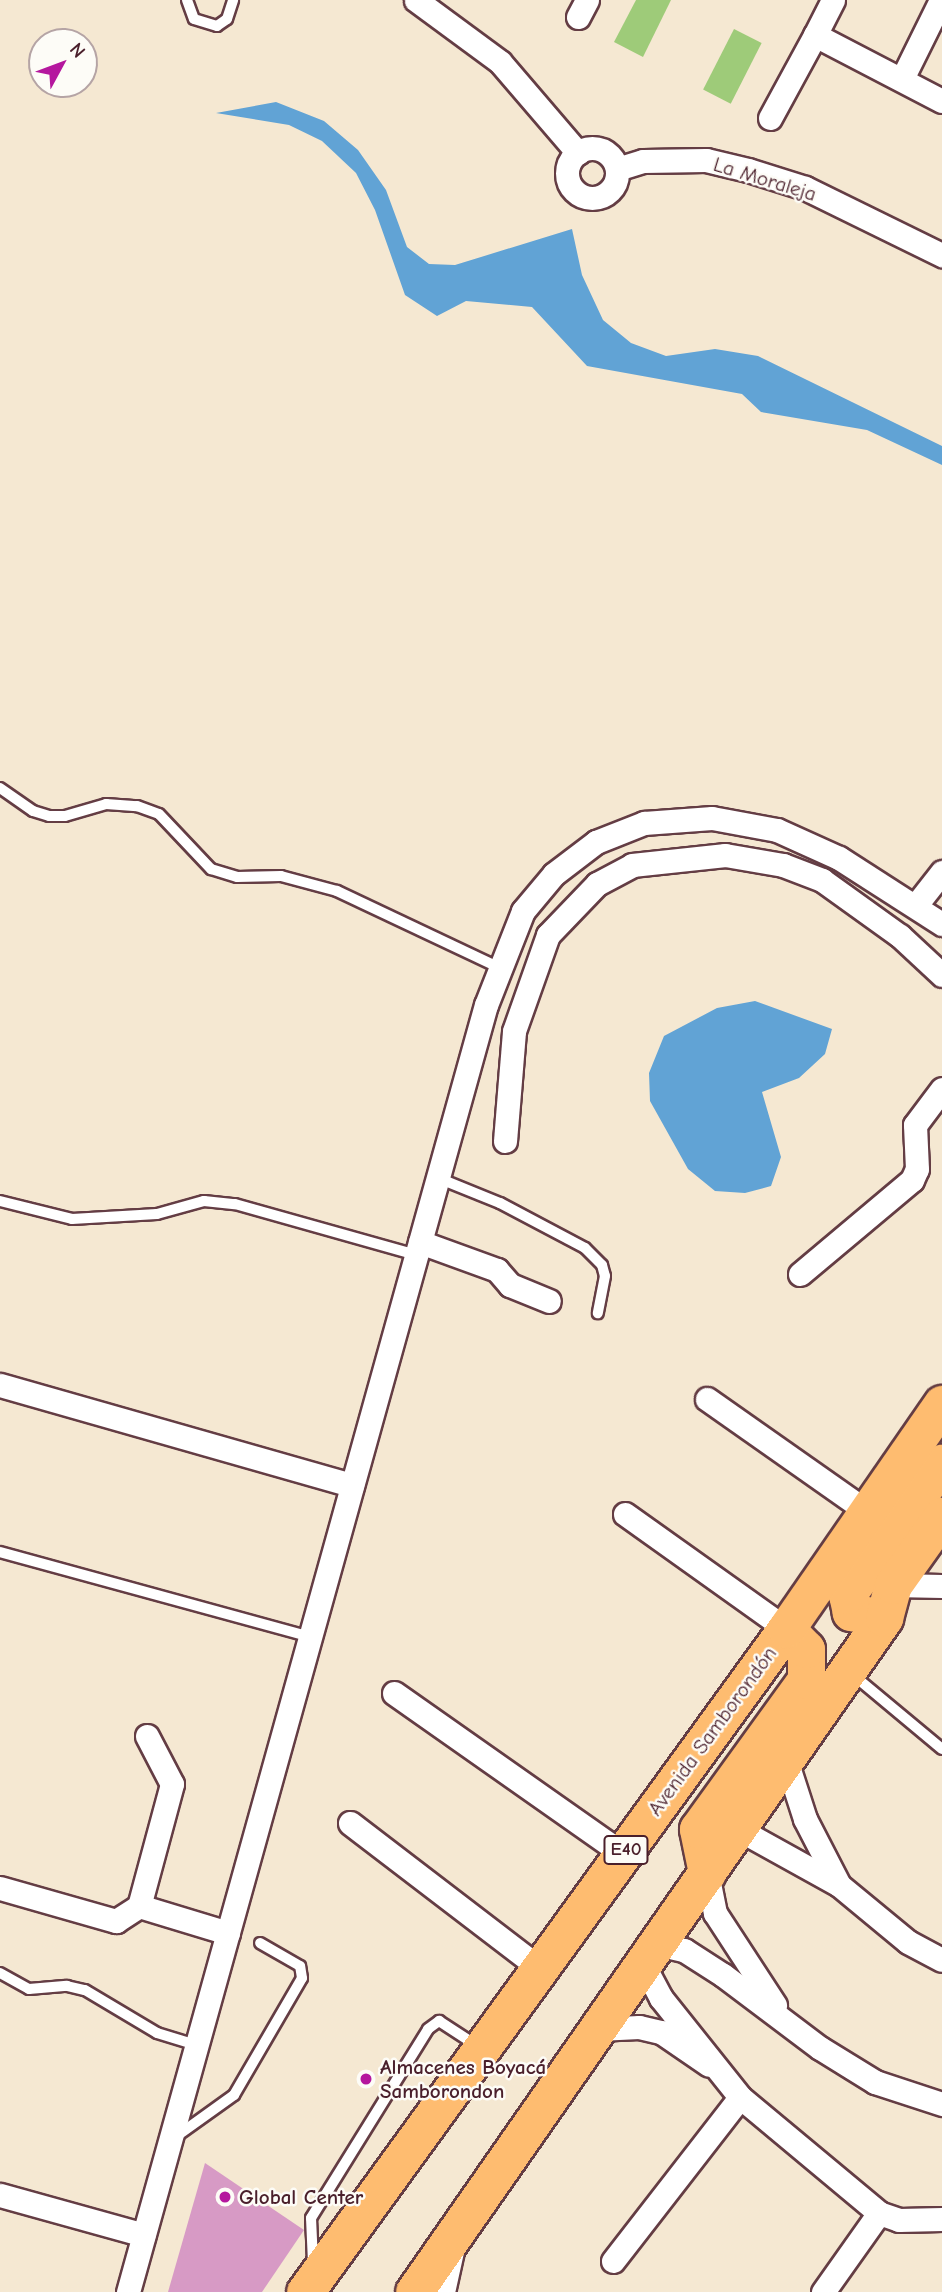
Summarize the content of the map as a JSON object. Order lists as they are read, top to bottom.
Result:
{
  "streets": {
    "highway": ["Avenida Samborondón", "E40"],
    "street": ["La Moraleja"]
  },
  "places": ["Almacenes Boyacá Samborondon", "Global Center"],
  "north": "top right"
}
